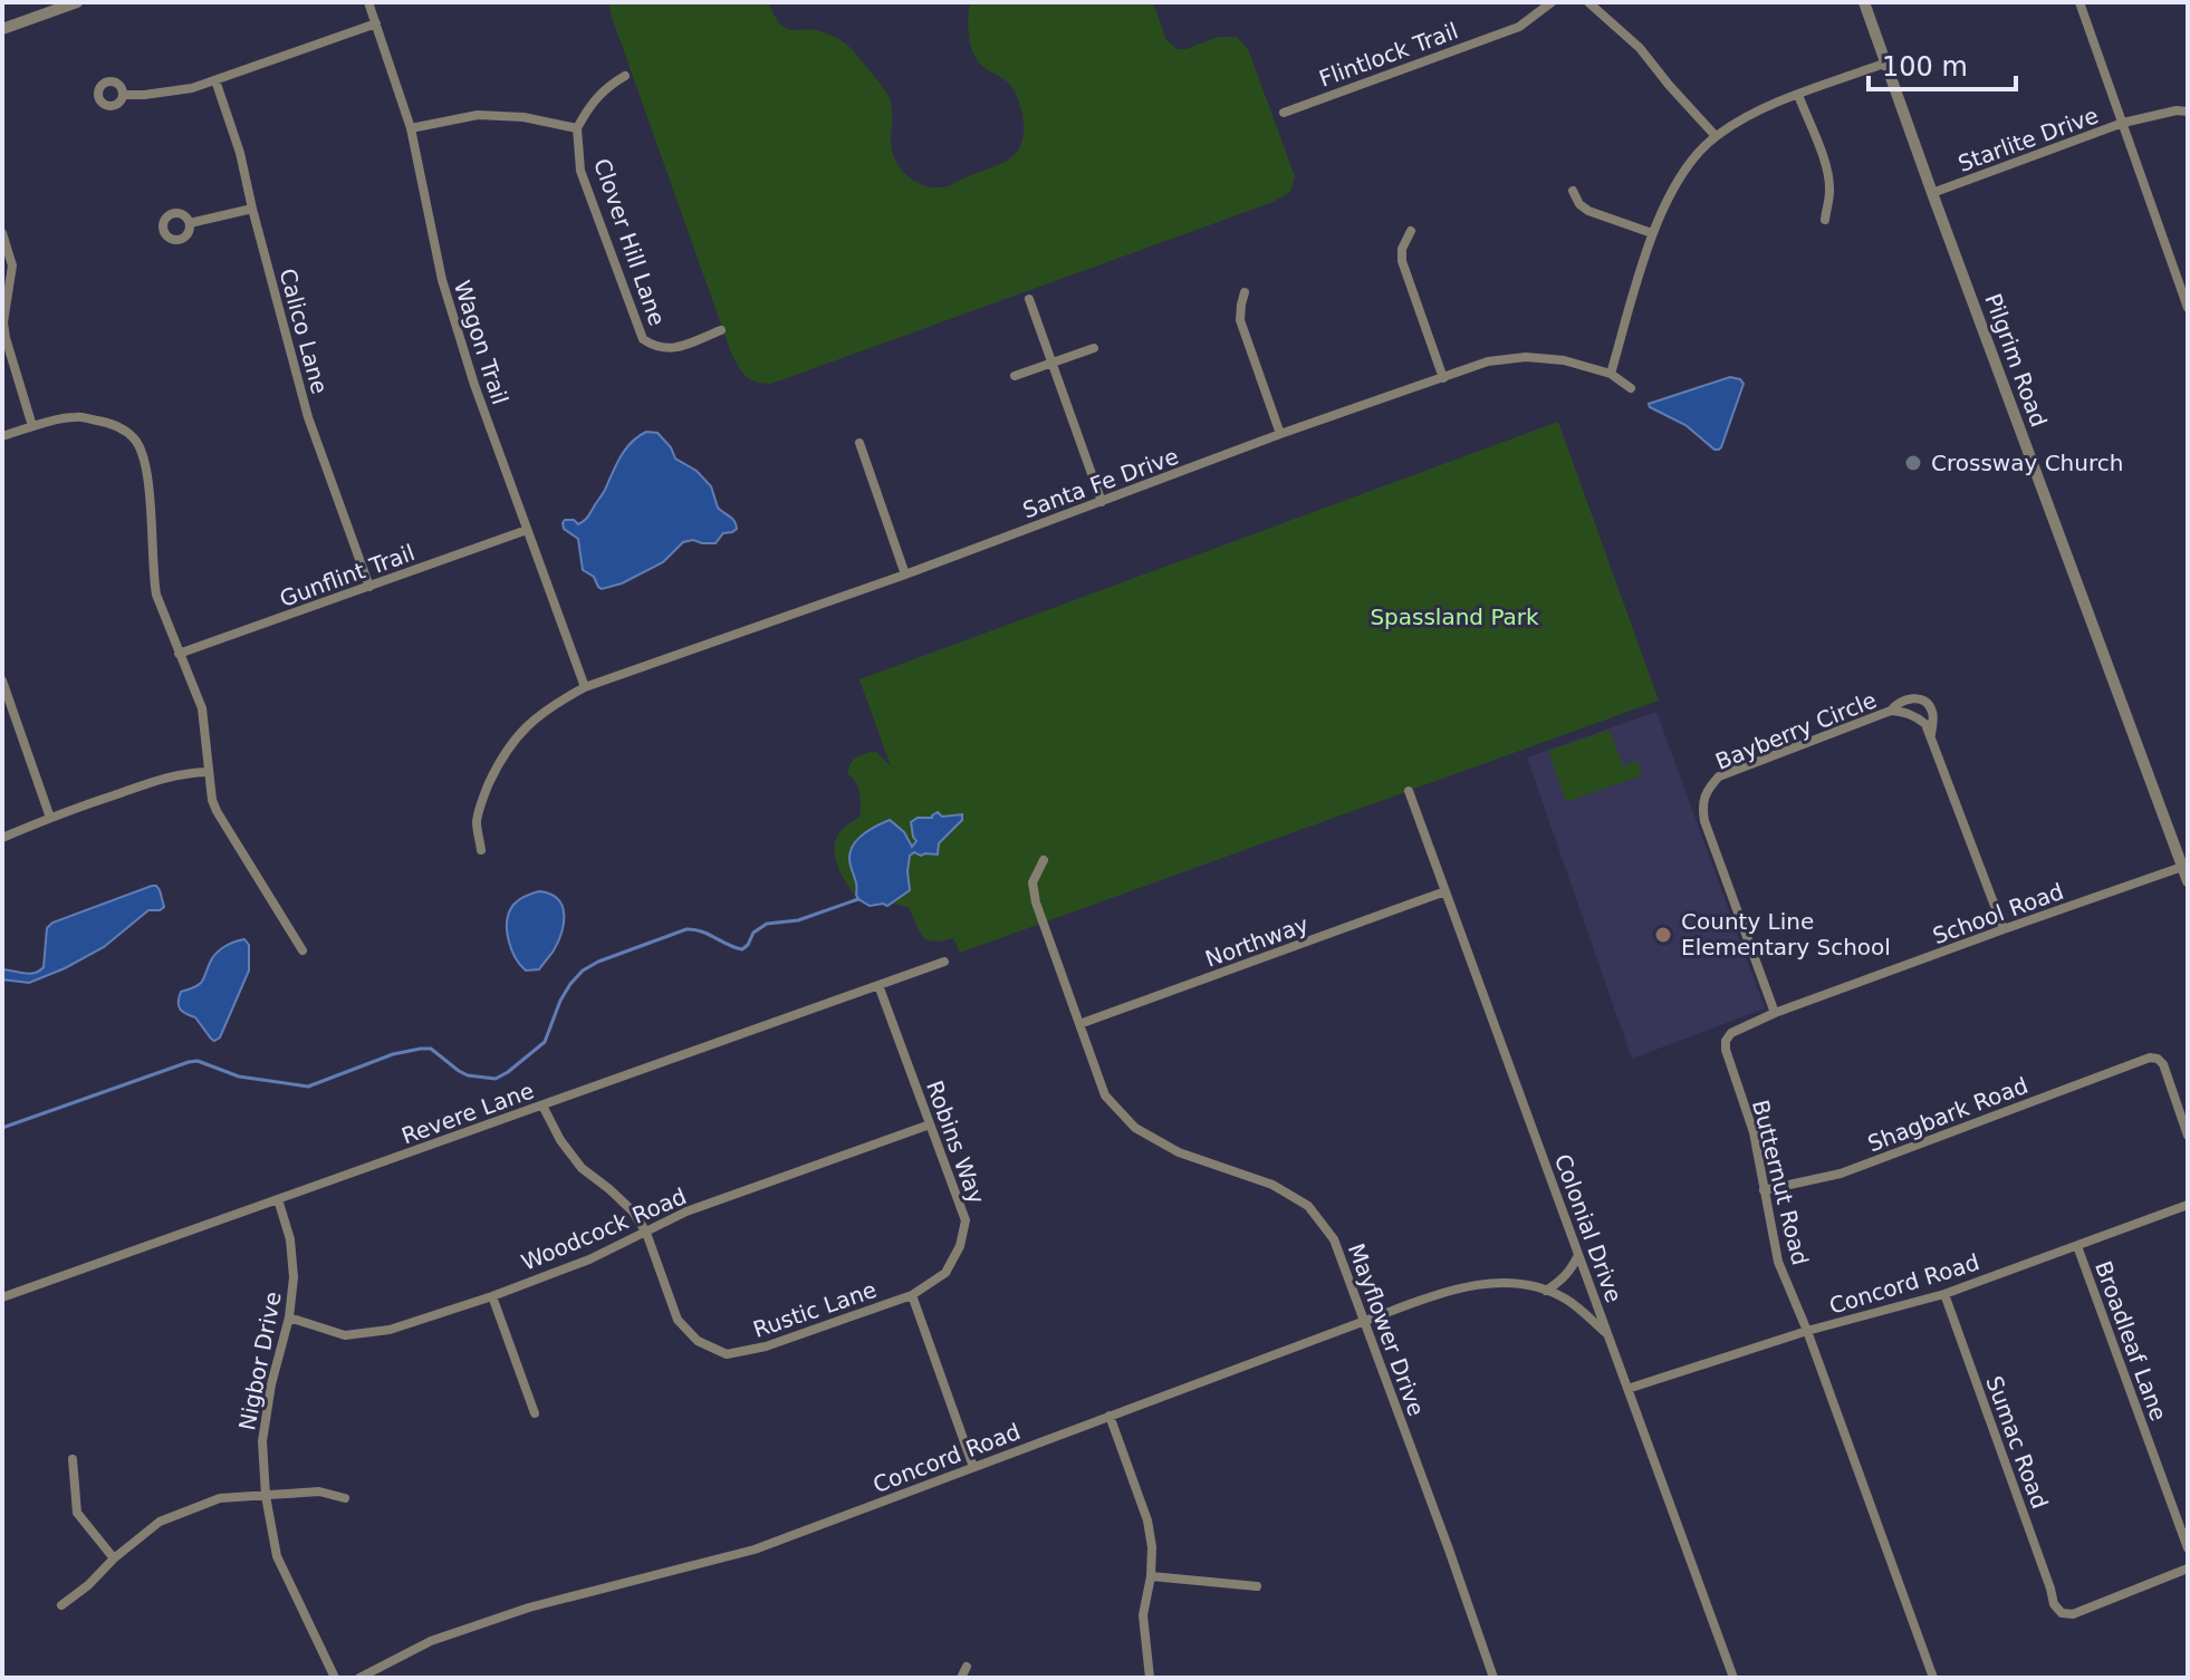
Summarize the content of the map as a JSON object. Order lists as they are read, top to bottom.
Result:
{
  "streets": {
    "street": [
      "Flintlock Trail",
      "Starlite Drive",
      "Clover Hill Lane",
      "Calico Lane",
      "Wagon Trail",
      "Pilgrim Road",
      "Santa Fe Drive",
      "Gunflint Trail",
      "Bayberry Circle",
      "School Road",
      "Northway",
      "Revere Lane",
      "Shagbark Road",
      "Robins Way",
      "Butternut Road",
      "Colonial Drive",
      "Woodcock Road",
      "Concord Road",
      "Rustic Lane",
      "Mayflower Drive",
      "Broadleaf Lane",
      "Nigbor Drive",
      "Sumac Road"
    ]
  },
  "crossings": [
    ["Starlite Drive", "Pilgrim Road"],
    ["Calico Lane", "Gunflint Trail"],
    ["Wagon Trail", "Santa Fe Drive"],
    ["Wagon Trail", "Gunflint Trail"],
    ["Pilgrim Road", "School Road"],
    ["Bayberry Circle", "School Road"],
    ["Bayberry Circle", "Butternut Road"],
    ["School Road", "Butternut Road"],
    ["Northway", "Colonial Drive"],
    ["Northway", "Mayflower Drive"],
    ["Revere Lane", "Robins Way"],
    ["Revere Lane", "Rustic Lane"],
    ["Revere Lane", "Nigbor Drive"],
    ["Shagbark Road", "Butternut Road"],
    ["Robins Way", "Woodcock Road"],
    ["Robins Way", "Rustic Lane"],
    ["Butternut Road", "Concord Road"],
    ["Colonial Drive", "Concord Road"],
    ["Woodcock Road", "Rustic Lane"],
    ["Woodcock Road", "Nigbor Drive"],
    ["Concord Road", "Mayflower Drive"],
    ["Concord Road", "Broadleaf Lane"],
    ["Concord Road", "Sumac Road"]
  ],
  "parks": ["Spassland Park"],
  "places": ["Crossway Church", "County Line Elementary School"],
  "scale_bar": "100 m"
}
